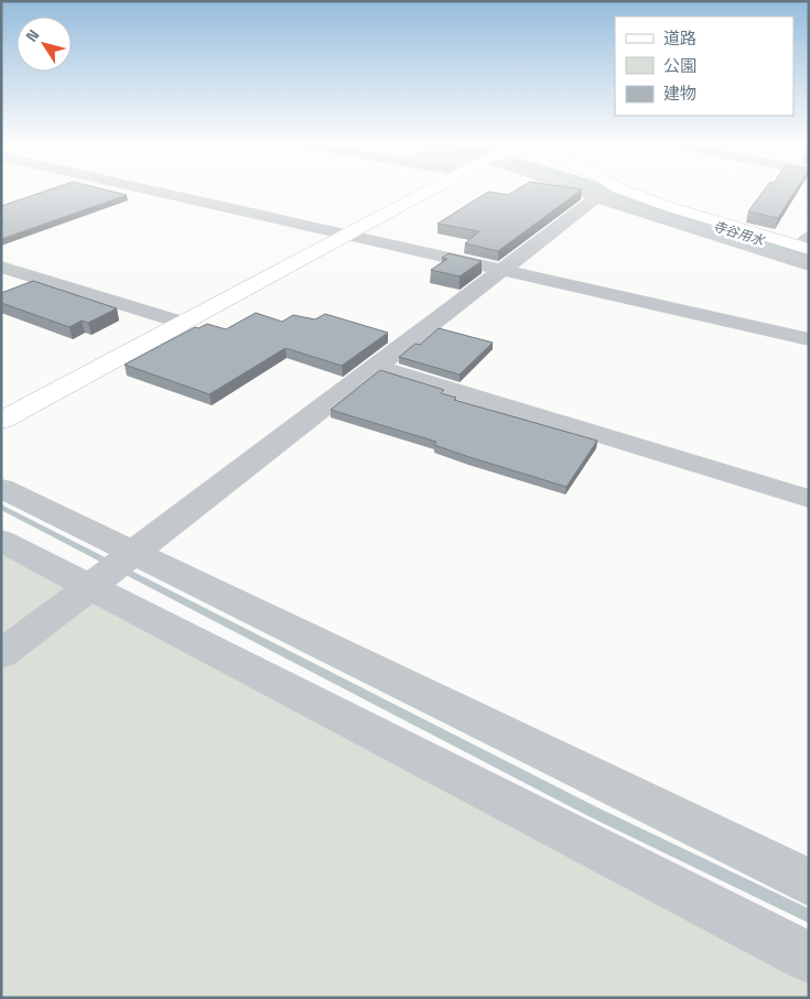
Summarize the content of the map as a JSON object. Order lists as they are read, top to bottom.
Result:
{
  "water": ["寺谷用水"],
  "legend": ["道路", "公園", "建物"],
  "north": "top left"
}
